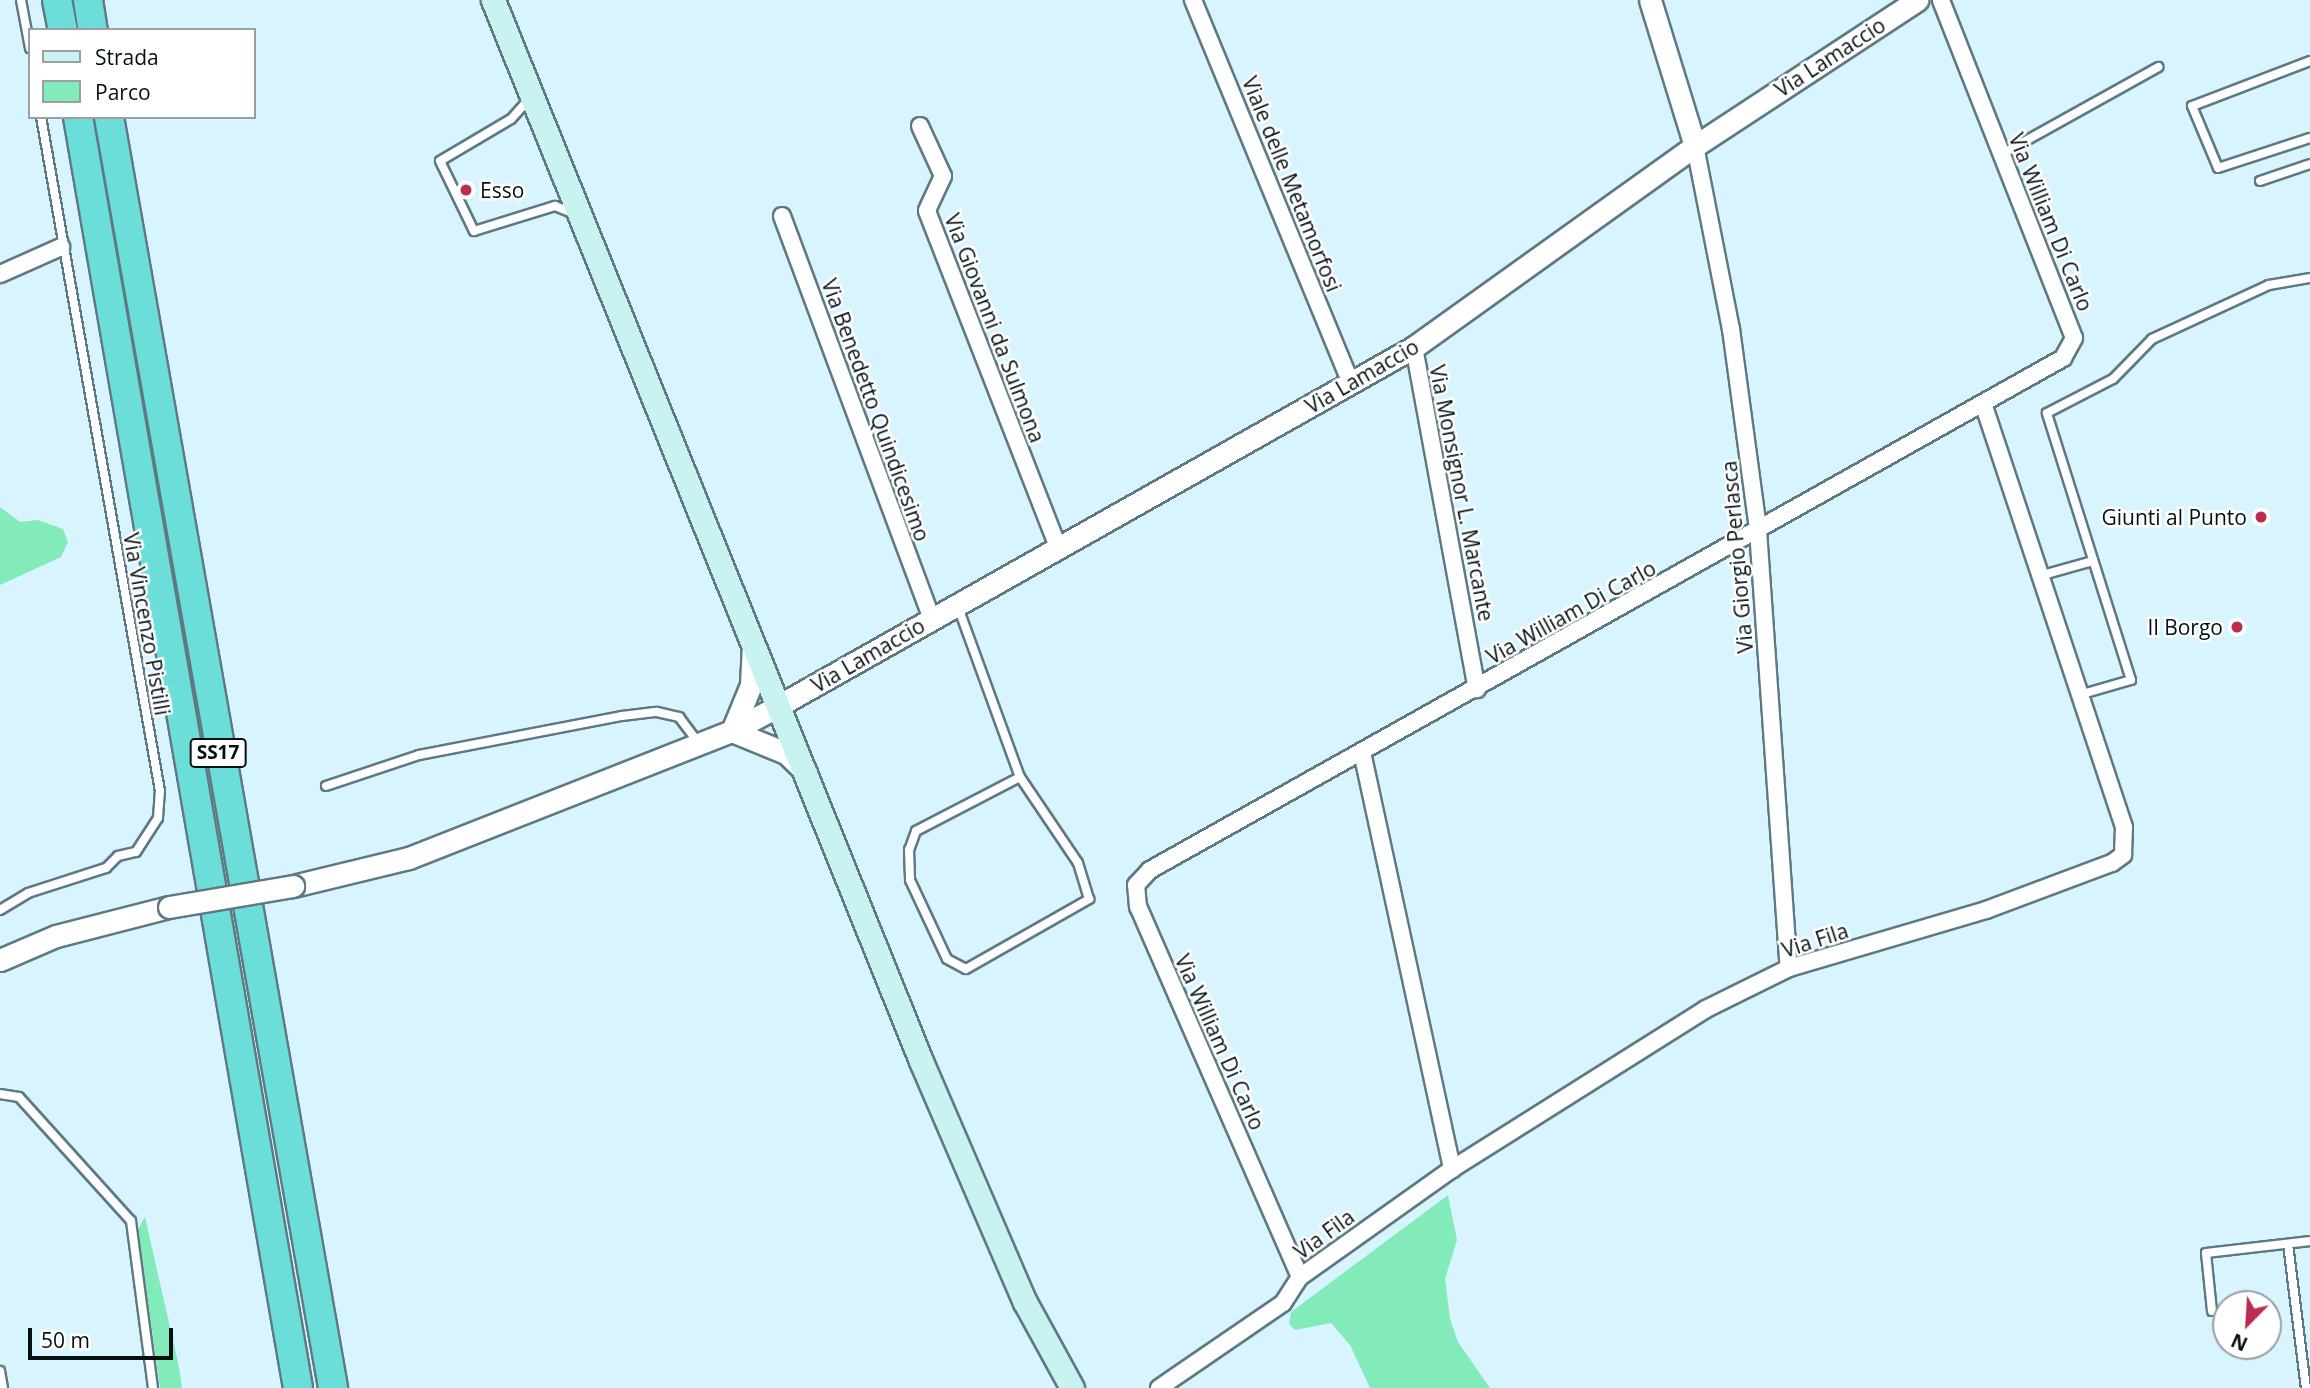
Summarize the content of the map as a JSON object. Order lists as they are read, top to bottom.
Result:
{
  "streets": {
    "highway": ["SS17"],
    "street": [
      "Via Lamaccio",
      "Viale delle Metamorfosi",
      "Via William Di Carlo",
      "Via Giovanni da Sulmona",
      "Via Benedetto Quindicesimo",
      "Via Monsignor L. Marcante",
      "Via Giorgio Perlasca",
      "Via Fila"
    ],
    "lane": ["Via Vincenzo Pistilli"]
  },
  "crossings": [
    ["Via Lamaccio", "Viale delle Metamorfosi"],
    ["Via Lamaccio", "Via Giovanni da Sulmona"],
    ["Via Lamaccio", "Via Benedetto Quindicesimo"],
    ["Via Lamaccio", "Via Monsignor L. Marcante"],
    ["Via Lamaccio", "Via Giorgio Perlasca"],
    ["Via William Di Carlo", "Via Monsignor L. Marcante"],
    ["Via William Di Carlo", "Via Giorgio Perlasca"],
    ["Via William Di Carlo", "Via Fila"],
    ["Via Giorgio Perlasca", "Via Fila"]
  ],
  "places": ["Esso", "Giunti al Punto", "Il Borgo"],
  "legend": ["Strada", "Parco"],
  "scale_bar": "50 m",
  "north": "bottom left"
}
